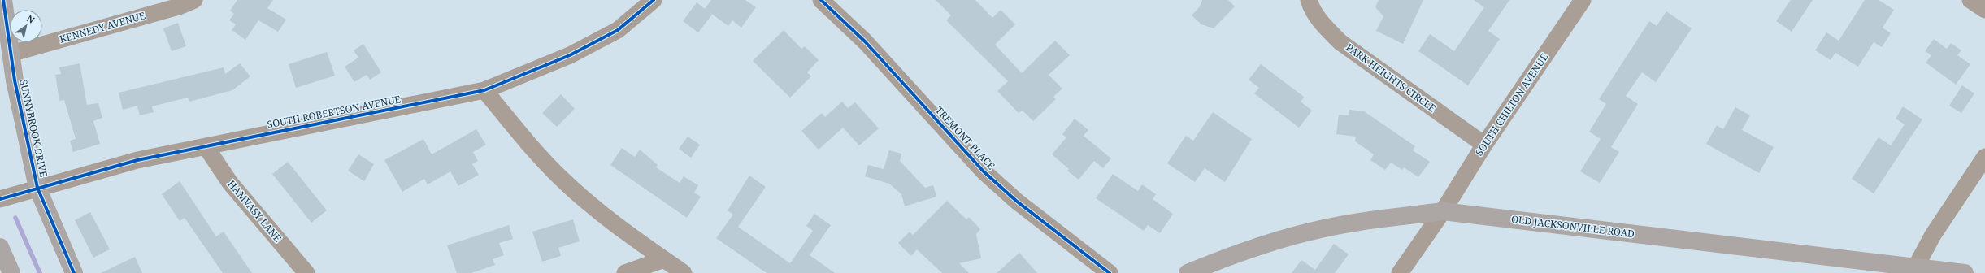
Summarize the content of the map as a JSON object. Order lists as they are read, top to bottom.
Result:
{
  "streets": {
    "main road": ["SUNNYBROOK DRIVE", "OLD JACKSONVILLE ROAD"],
    "street": [
      "KENNEDY AVENUE",
      "PARK HEIGHTS CIRCLE",
      "SOUTH CHILTON AVENUE",
      "SOUTH ROBERTSON AVENUE",
      "TREMONT PLACE",
      "HAMVASY LANE"
    ]
  },
  "crossings": [
    ["KENNEDY AVENUE", "SUNNYBROOK DRIVE"],
    ["PARK HEIGHTS CIRCLE", "SOUTH CHILTON AVENUE"],
    ["SOUTH CHILTON AVENUE", "OLD JACKSONVILLE ROAD"],
    ["SOUTH ROBERTSON AVENUE", "SUNNYBROOK DRIVE"],
    ["SOUTH ROBERTSON AVENUE", "HAMVASY LANE"]
  ],
  "north": "top right"
}
